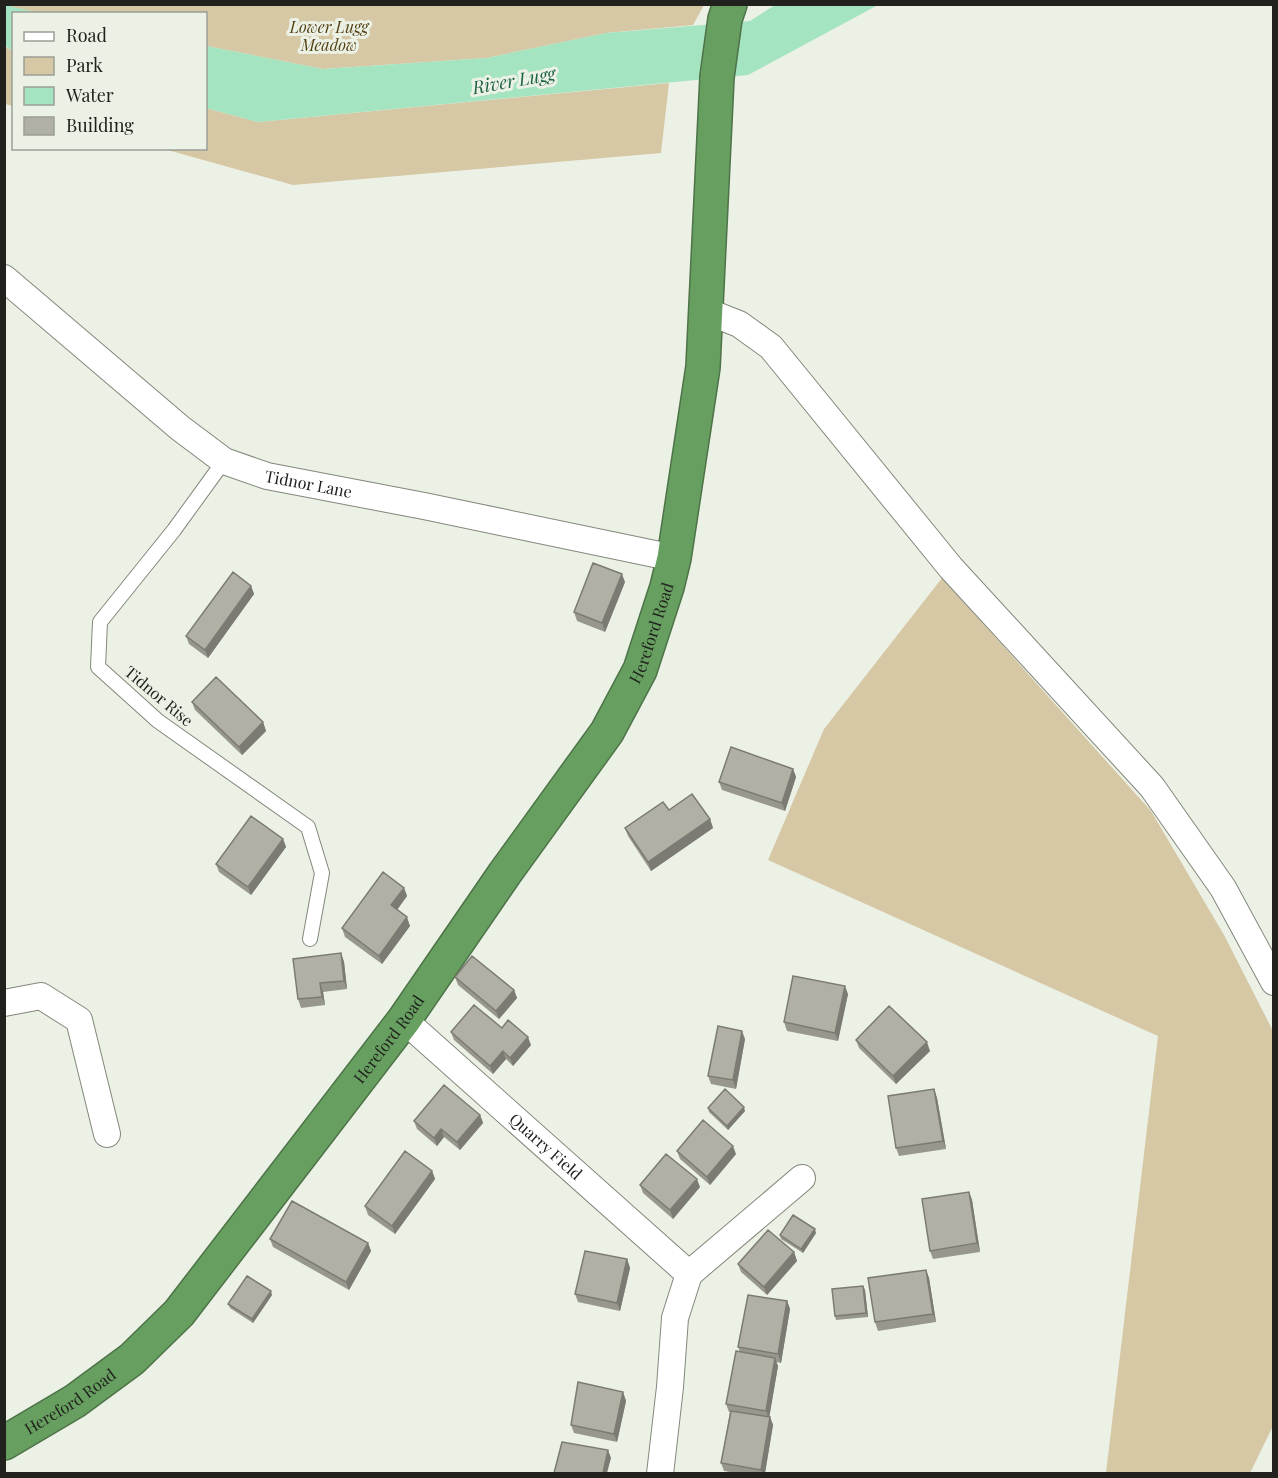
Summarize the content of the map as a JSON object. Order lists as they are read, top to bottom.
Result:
{
  "streets": {
    "highway": ["Hereford Road"],
    "street": ["Tidnor Lane", "Quarry Field"],
    "lane": ["Tidnor Rise"]
  },
  "crossings": [
    ["Tidnor Lane", "Hereford Road"],
    ["Tidnor Lane", "Tidnor Rise"],
    ["Hereford Road", "Quarry Field"]
  ],
  "water": ["River Lugg"],
  "parks": ["Lower Lugg Meadow"],
  "legend": [
    "Road",
    "Park",
    "Water",
    "Building"
  ]
}
